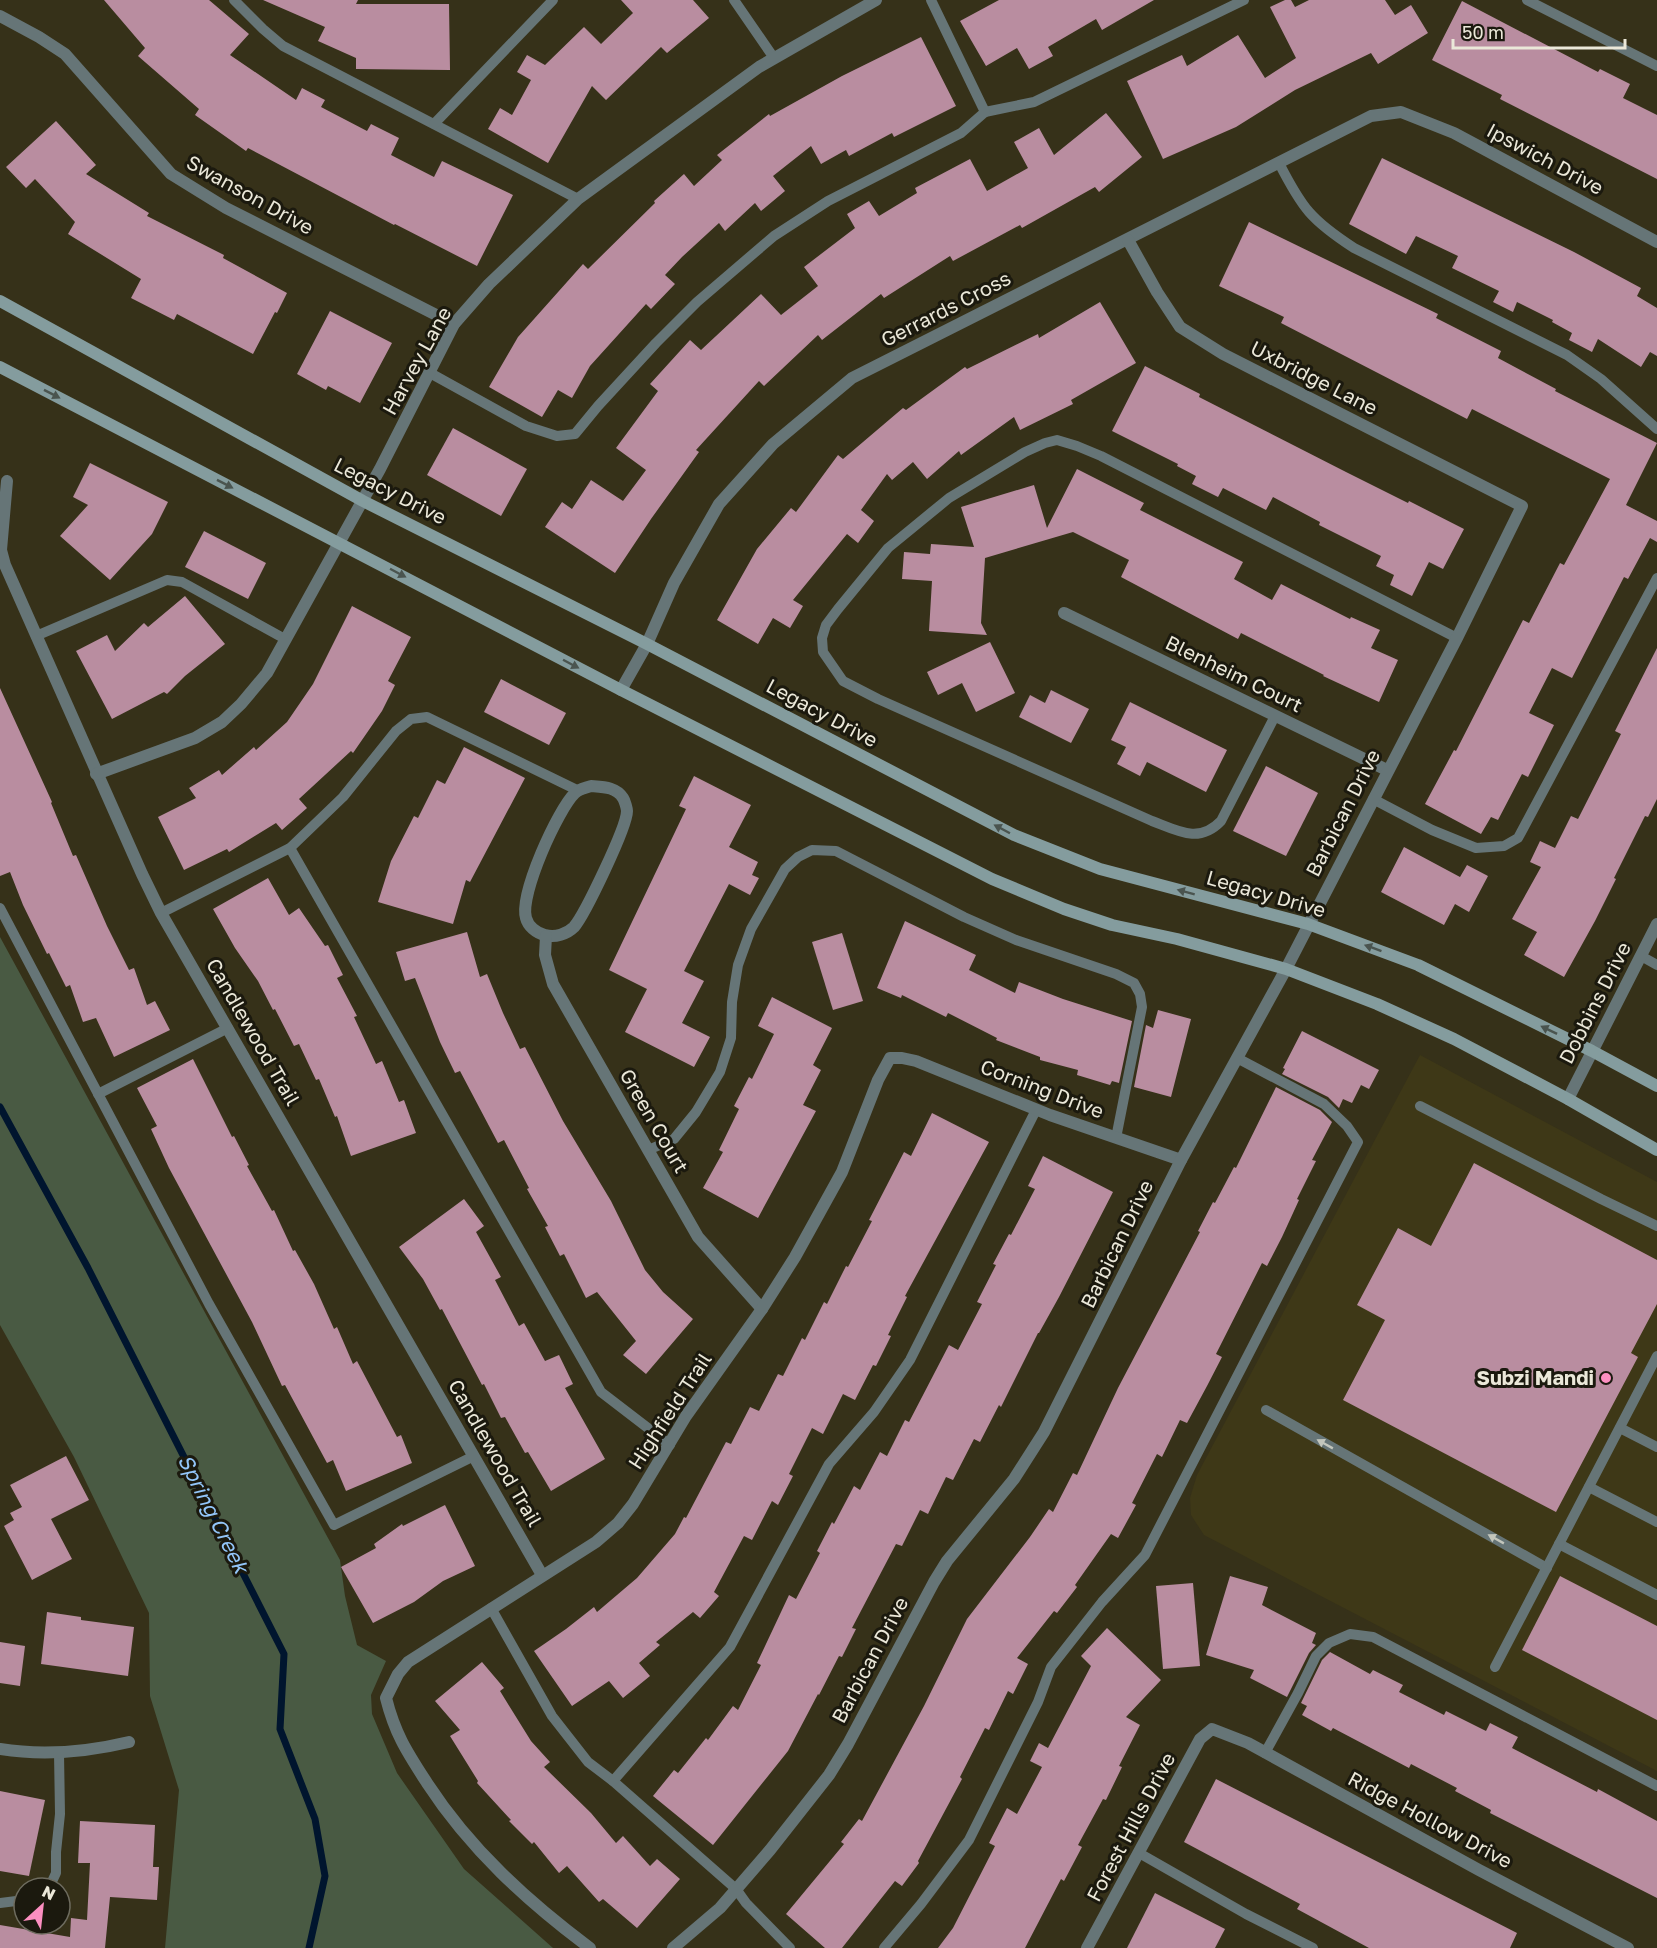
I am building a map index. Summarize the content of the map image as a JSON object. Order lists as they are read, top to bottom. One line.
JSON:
{"streets":{"main road":["Legacy Drive"],"street":["Ipswich Drive","Swanson Drive","Gerrards Cross","Harvey Lane","Uxbridge Lane","Blenheim Court","Barbican Drive","Dobbins Drive","Candlewood Trail","Corning Drive","Green Court","Highfield Trail","Ridge Hollow Drive","Forest Hills Drive"]},"crossings":[["Ipswich Drive","Gerrards Cross"],["Swanson Drive","Harvey Lane"],["Gerrards Cross","Uxbridge Lane"],["Gerrards Cross","Legacy Drive"],["Harvey Lane","Legacy Drive"],["Harvey Lane","Candlewood Trail"],["Uxbridge Lane","Barbican Drive"],["Legacy Drive","Barbican Drive"],["Legacy Drive","Dobbins Drive"],["Blenheim Court","Barbican Drive"],["Barbican Drive","Corning Drive"],["Candlewood Trail","Highfield Trail"],["Corning Drive","Highfield Trail"],["Green Court","Highfield Trail"],["Ridge Hollow Drive","Forest Hills Drive"]],"water":["Spring Creek"],"places":["Subzi Mandi"],"scale_bar":"50 m","north":"top right"}
